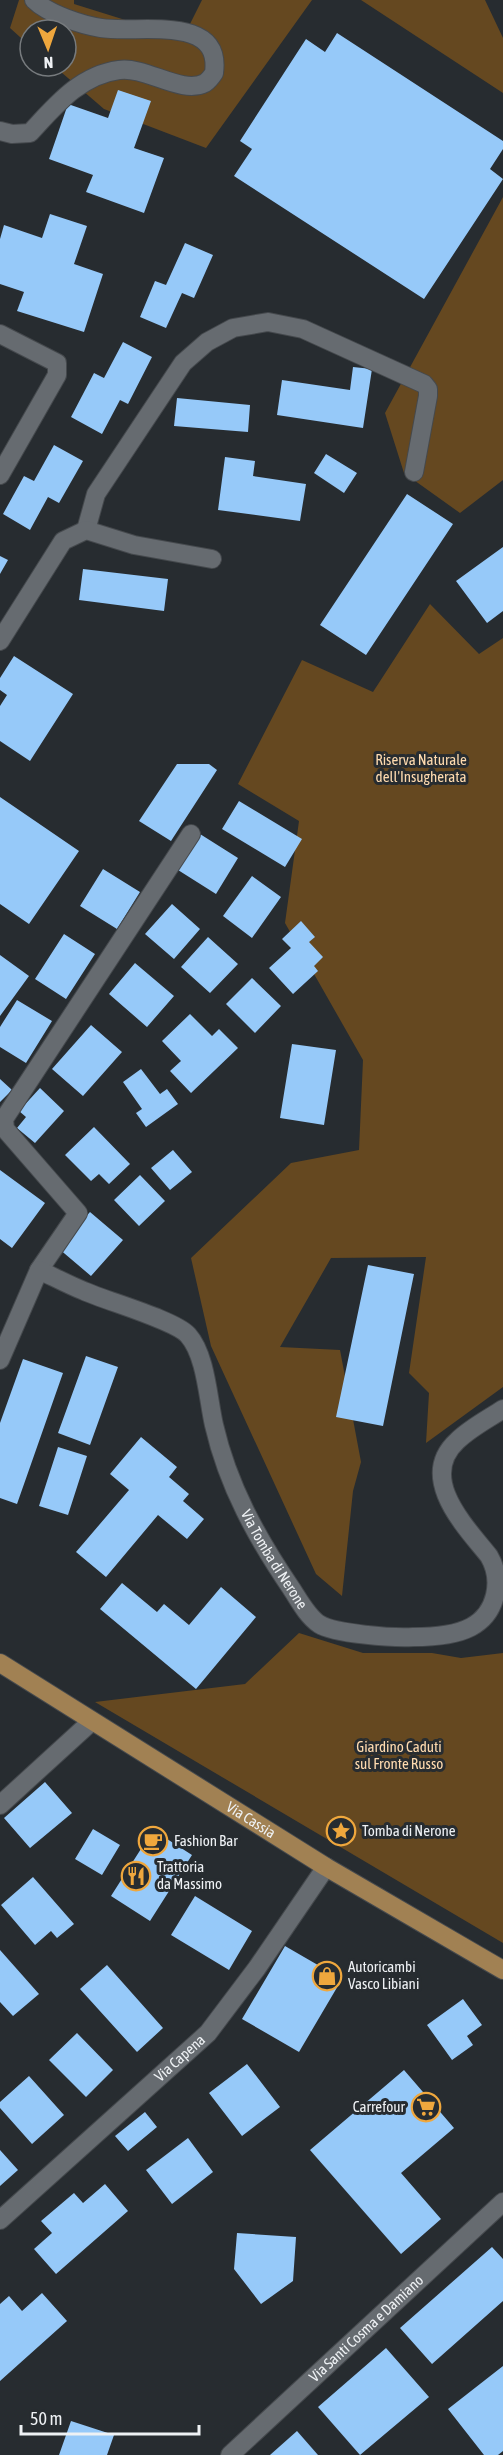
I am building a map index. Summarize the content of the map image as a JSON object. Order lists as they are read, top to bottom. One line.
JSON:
{"streets":{"main road":["Via Cassia"],"street":["Via Tomba di Nerone","Via Capena","Via Santi Cosma e Damiano"]},"crossings":[["Via Cassia","Via Capena"]],"parks":["Riserva Naturale dell'Insugherata","Giardino Caduti sul Fronte Russo"],"places":{"place":["Tomba di Nerone"],"cafe":["Fashion Bar"],"restaurant":["Trattoria da Massimo"],"shop":["Autoricambi Vasco Libiani"],"supermarket":["Carrefour"]},"scale_bar":"50 m","north":"bottom"}
